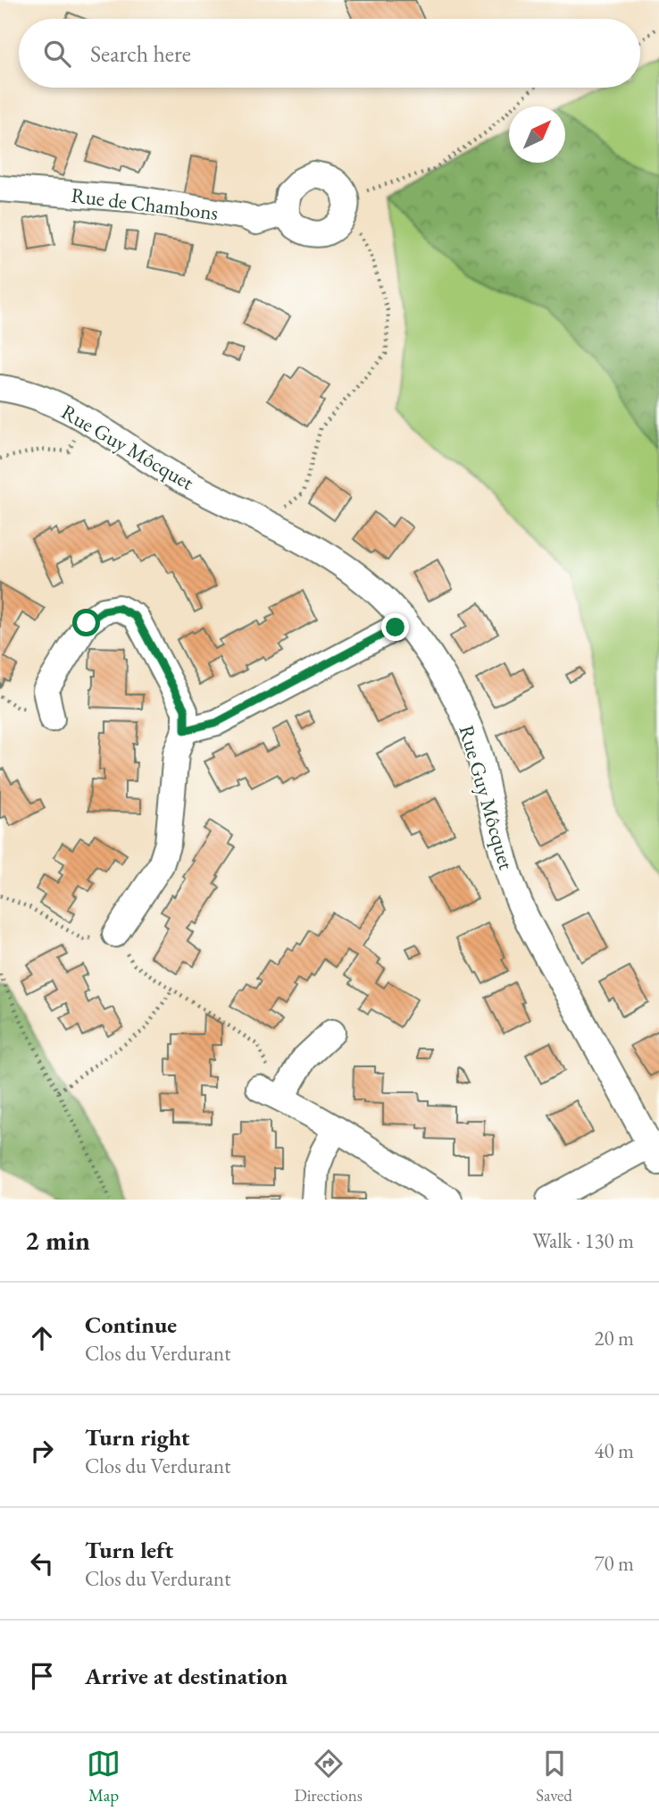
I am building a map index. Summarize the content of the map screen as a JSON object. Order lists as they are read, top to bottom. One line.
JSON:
{"streets":{"street":["Rue de Chambons","Rue Guy Môcquet"]},"north":"top right","page":{"search":"Search here","heading":["2 min","Walk · 130 m"],"list":[["Continue","Clos du Verdurant","20 m"],["Turn right","Clos du Verdurant","40 m"],["Turn left","Clos du Verdurant","70 m"],"Arrive at destination"],"nav":["Map","Directions","Saved"]}}
